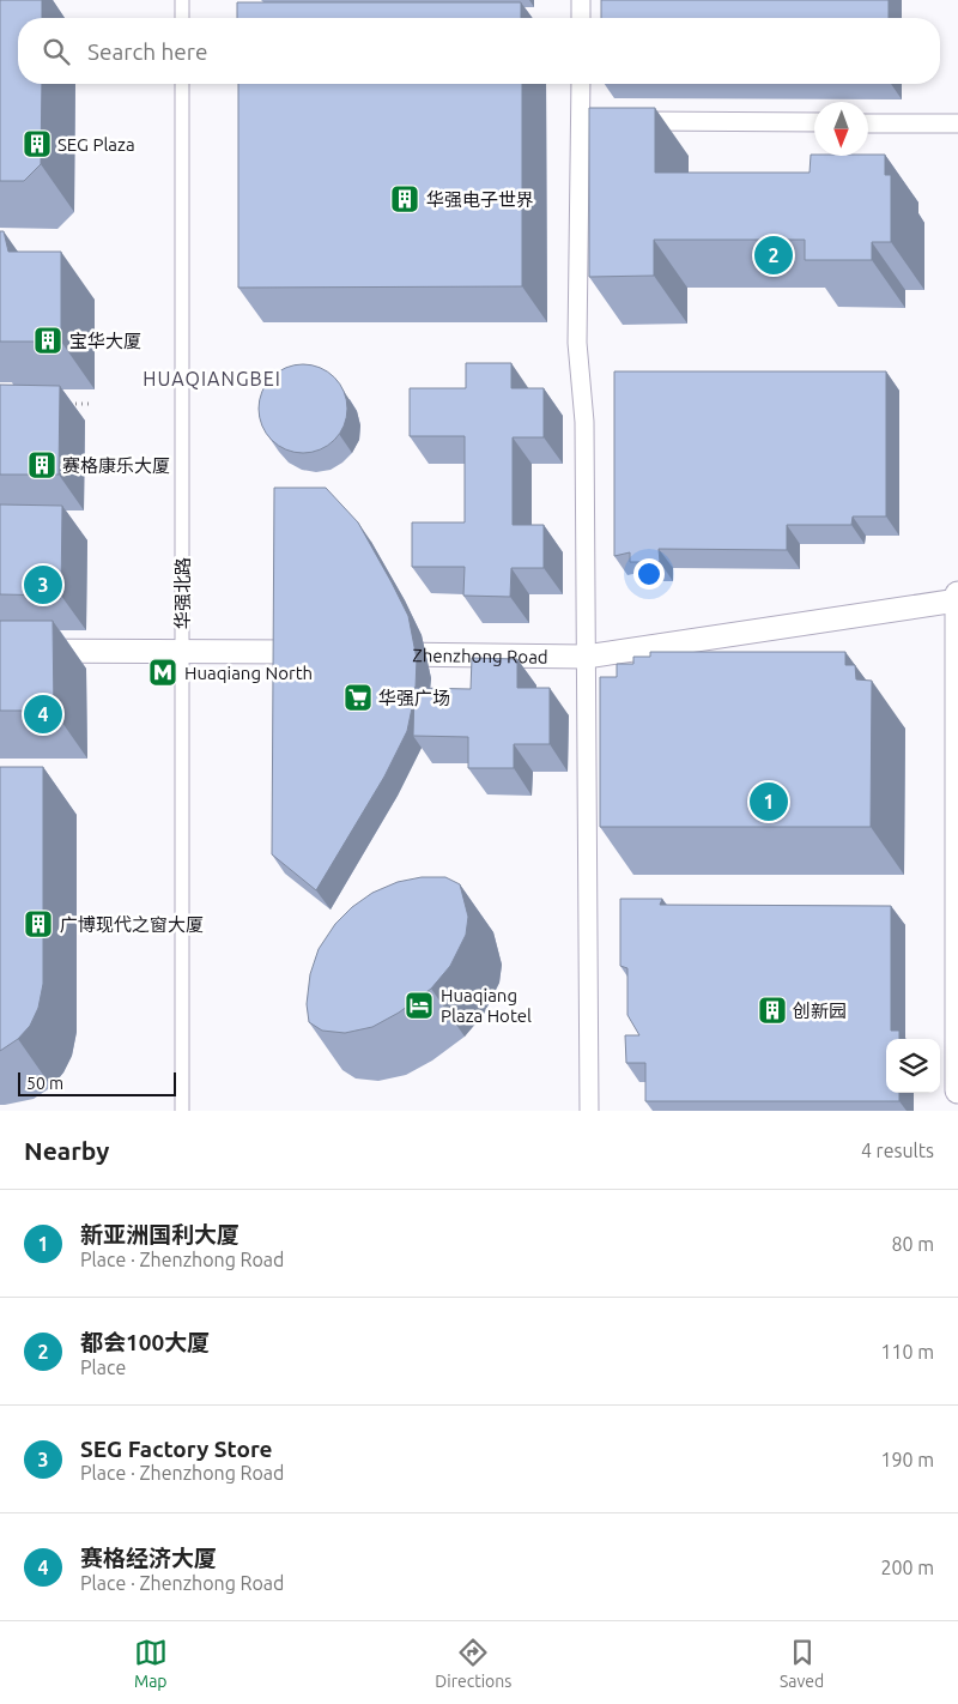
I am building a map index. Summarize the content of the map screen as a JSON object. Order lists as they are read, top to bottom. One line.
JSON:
{"streets":{"street":["华强北路","Zhenzhong Road"]},"districts":["HUAQIANGBEI"],"places":{"building":["SEG Plaza","华强电子世界","宝华大厦","赛格康乐大厦","广博现代之窗大厦","创新园"],"metro station":["Huaqiang North"],"supermarket":["华强广场"],"hotel":["Huaqiang Plaza Hotel"]},"scale_bar":"50 m","north":"bottom","page":{"search":"Search here","pins":["2","3","4","1"],"scale":"50 m","heading":["Nearby","4 results"],"list":[{"mark":"1","name":"新亚洲国利大厦","note":"Place · Zhenzhong Road","value":"80 m"},{"mark":"2","name":"都会100大厦","note":"Place","value":"110 m"},{"mark":"3","name":"SEG Factory Store","note":"Place · Zhenzhong Road","value":"190 m"},{"mark":"4","name":"赛格经济大厦","note":"Place · Zhenzhong Road","value":"200 m"}],"nav":["Map","Directions","Saved"]}}
